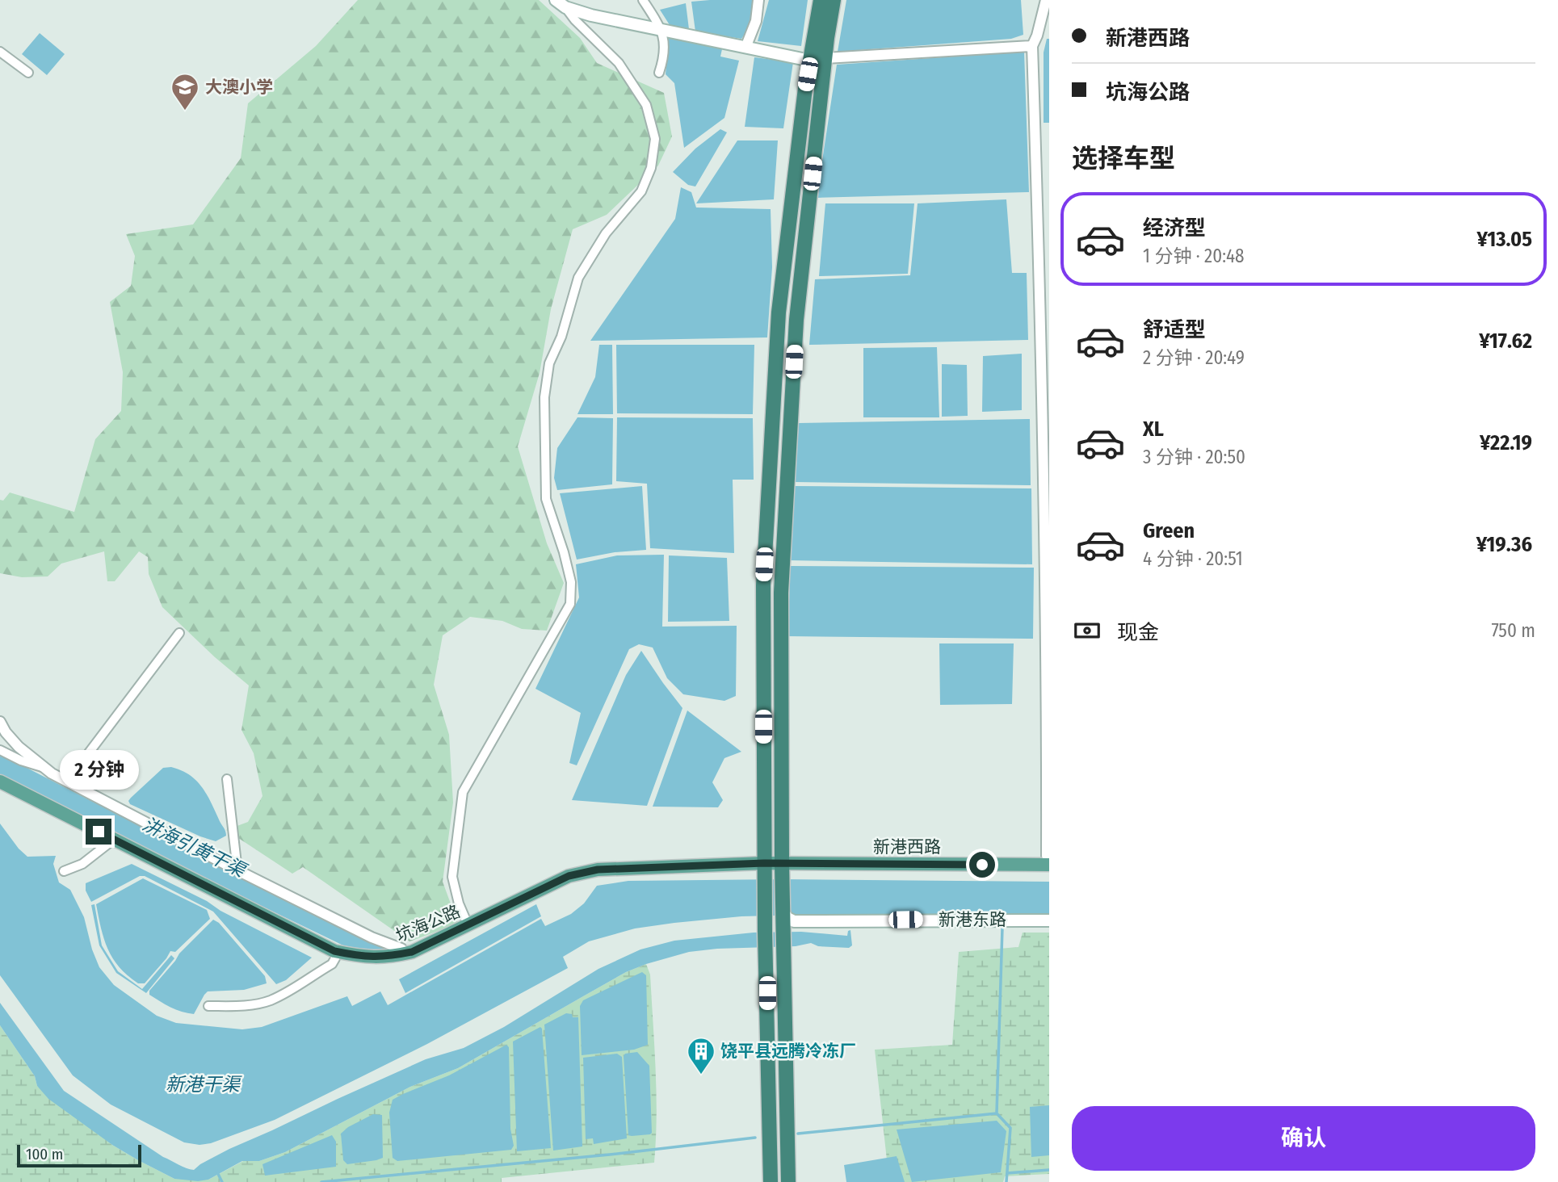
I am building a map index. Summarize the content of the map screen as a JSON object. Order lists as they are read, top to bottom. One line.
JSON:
{"streets":{"main road":["新港西路","新港东路","坑海公路"]},"crossings":[["新港西路","坑海公路"]],"water":["汫海引黄干渠","新港干渠"],"places":{"school or university":["大澳小学"],"building":["饶平县远腾冷冻厂"]},"scale_bar":"100 m","page":{"banner":["新港西路","坑海公路"],"heading":"选择车型","list":[{"name":"经济型","note":"1 分钟 · 20:48","value":"¥13.05"},{"name":"舒适型","note":"2 分钟 · 20:49","value":"¥17.62"},{"name":"XL","note":"3 分钟 · 20:50","value":"¥22.19"},{"name":"Green","note":"4 分钟 · 20:51","value":"¥19.36"}],"pay":["现金","750 m"],"bubble":"2 分钟","buttons":"确认","scale":"100 m"}}
